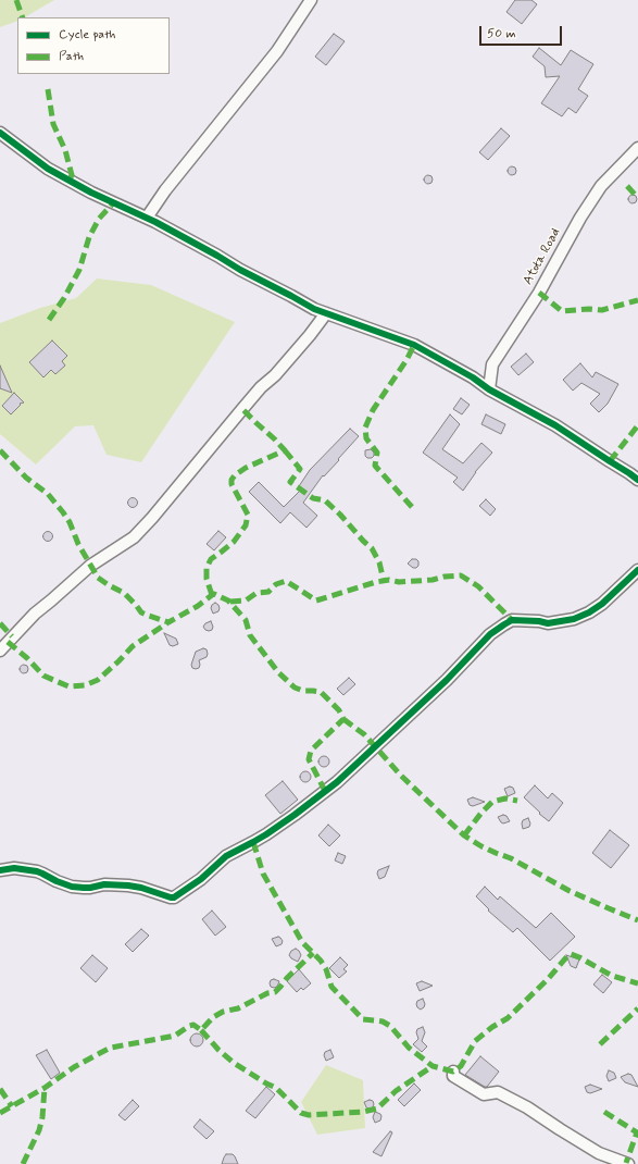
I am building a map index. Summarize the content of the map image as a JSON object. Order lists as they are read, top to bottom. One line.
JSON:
{"streets":{"street":["Atota Road"]},"legend":["Cycle path","Path"],"scale_bar":"50 m"}
